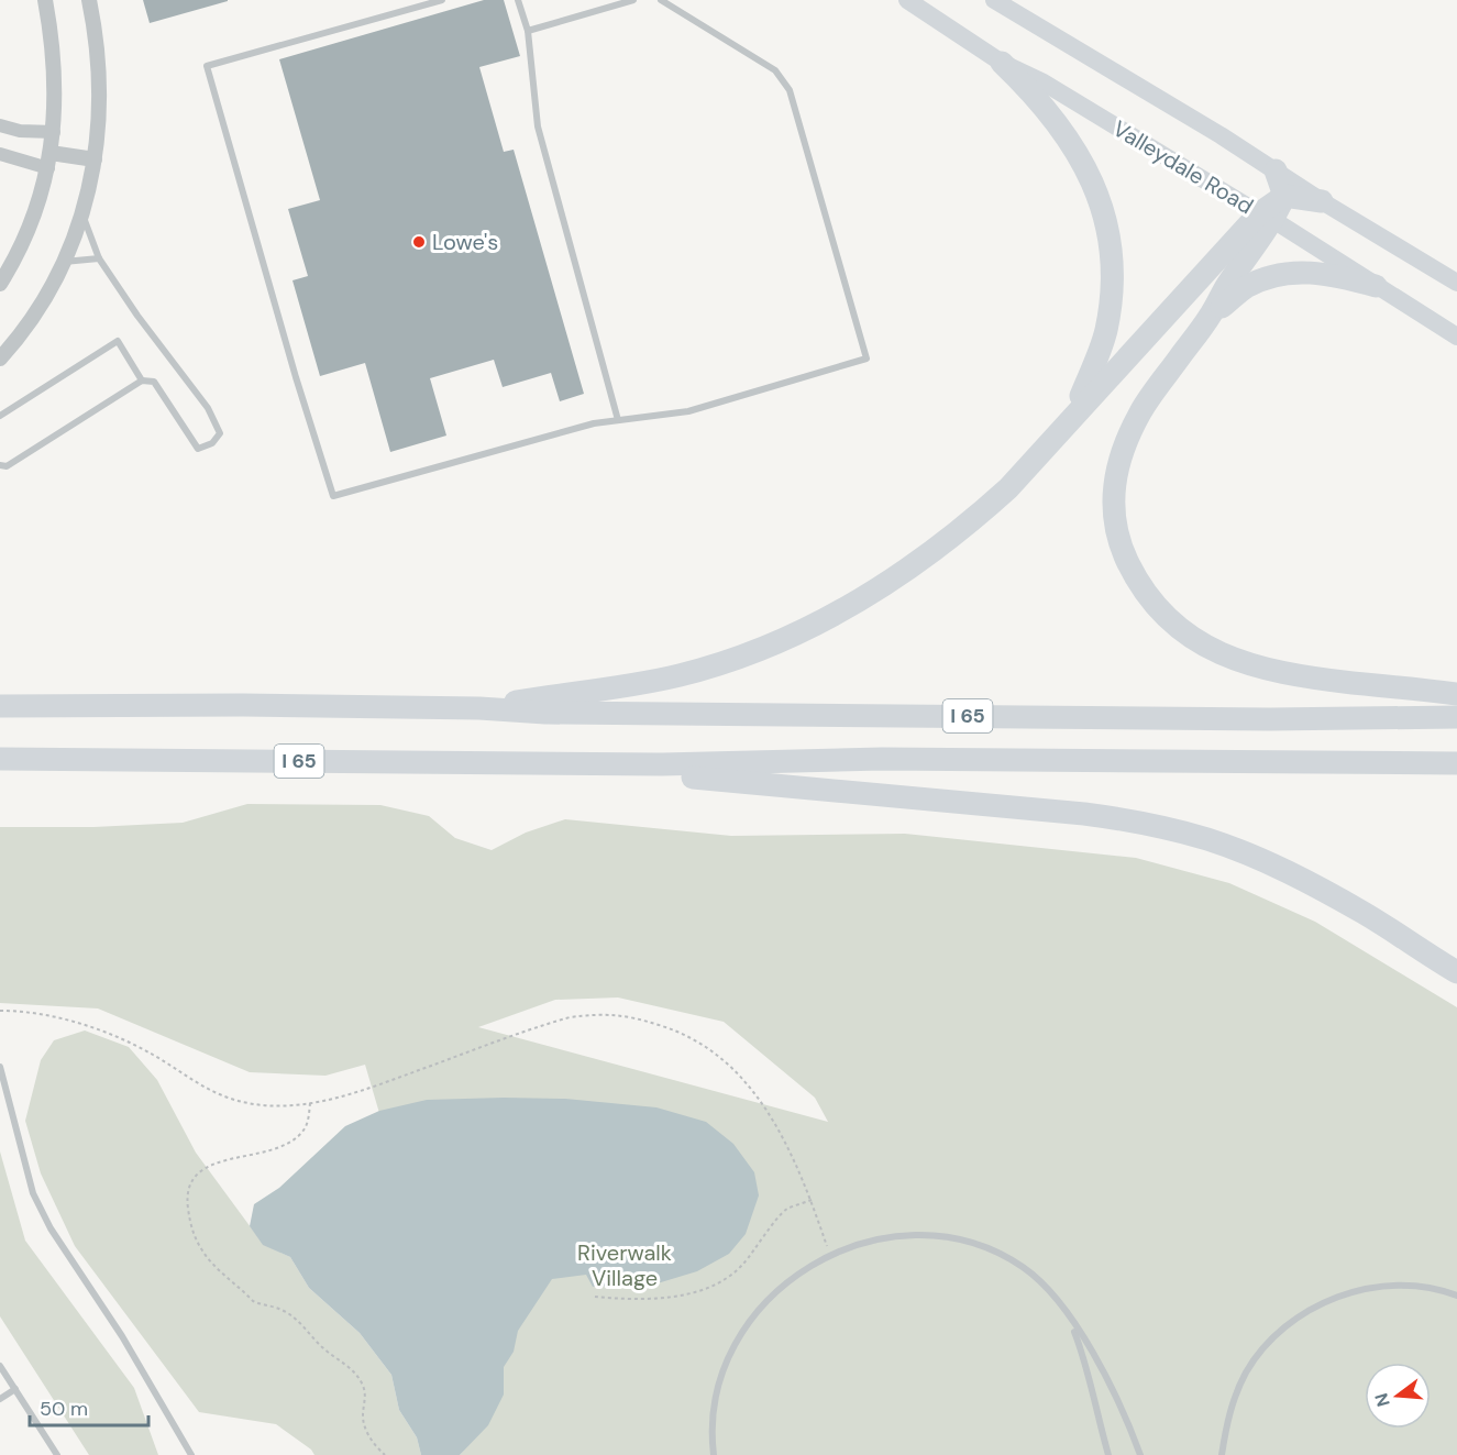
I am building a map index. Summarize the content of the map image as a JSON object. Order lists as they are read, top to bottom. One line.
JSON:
{"streets":{"highway":["I 65"],"main road":["Valleydale Road"]},"parks":["Riverwalk Village"],"places":["Lowe's"],"scale_bar":"50 m","north":"left"}
